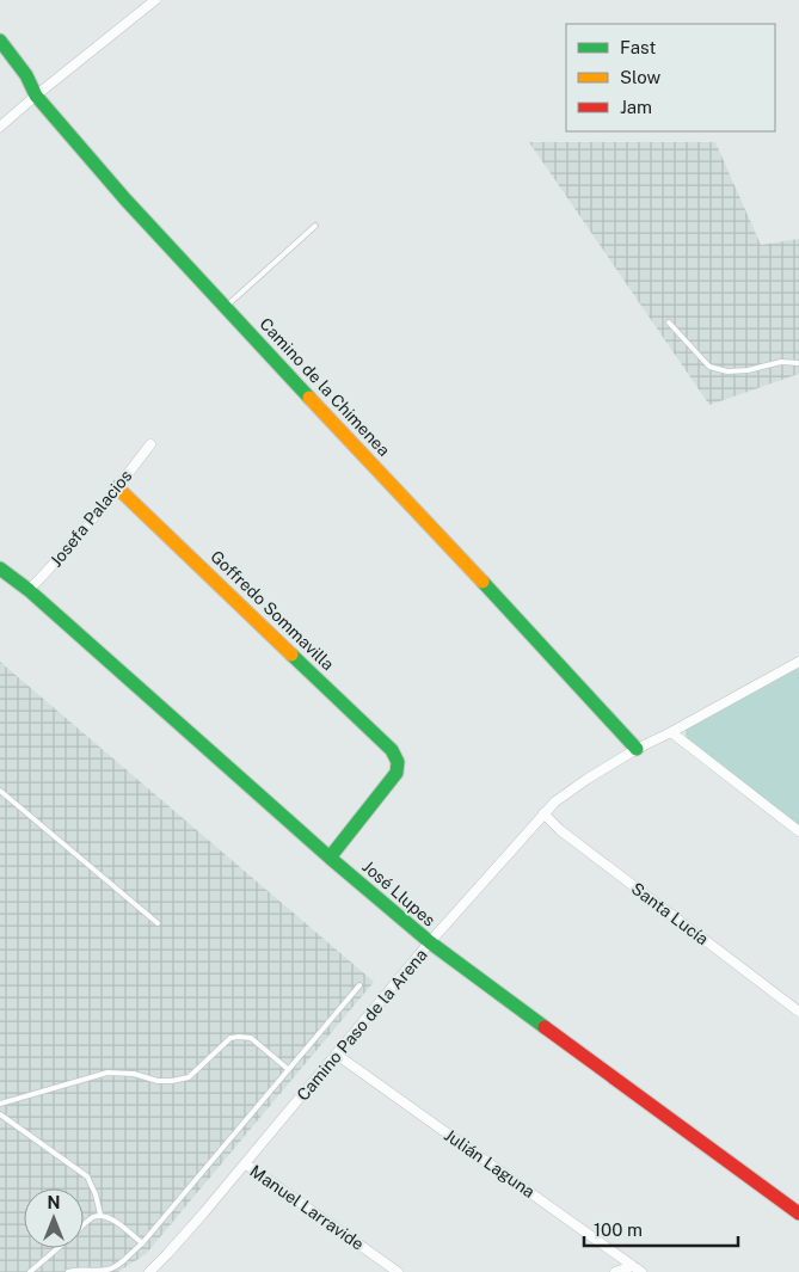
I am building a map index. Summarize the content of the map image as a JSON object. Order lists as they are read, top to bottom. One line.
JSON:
{"streets":{"street":["Camino de la Chimenea","Josefa Palacios","Goffredo Sommavilla","José Llupes","Santa Lucía","Camino Paso de la Arena","Julián Laguna","Manuel Larravide"]},"crossings":[["Camino de la Chimenea","Camino Paso de la Arena"],["Josefa Palacios","Goffredo Sommavilla"],["Josefa Palacios","José Llupes"],["Goffredo Sommavilla","José Llupes"],["José Llupes","Camino Paso de la Arena"],["Santa Lucía","Camino Paso de la Arena"],["Camino Paso de la Arena","Julián Laguna"],["Camino Paso de la Arena","Manuel Larravide"]],"legend":["Fast","Slow","Jam"],"scale_bar":"100 m","north":"top"}
